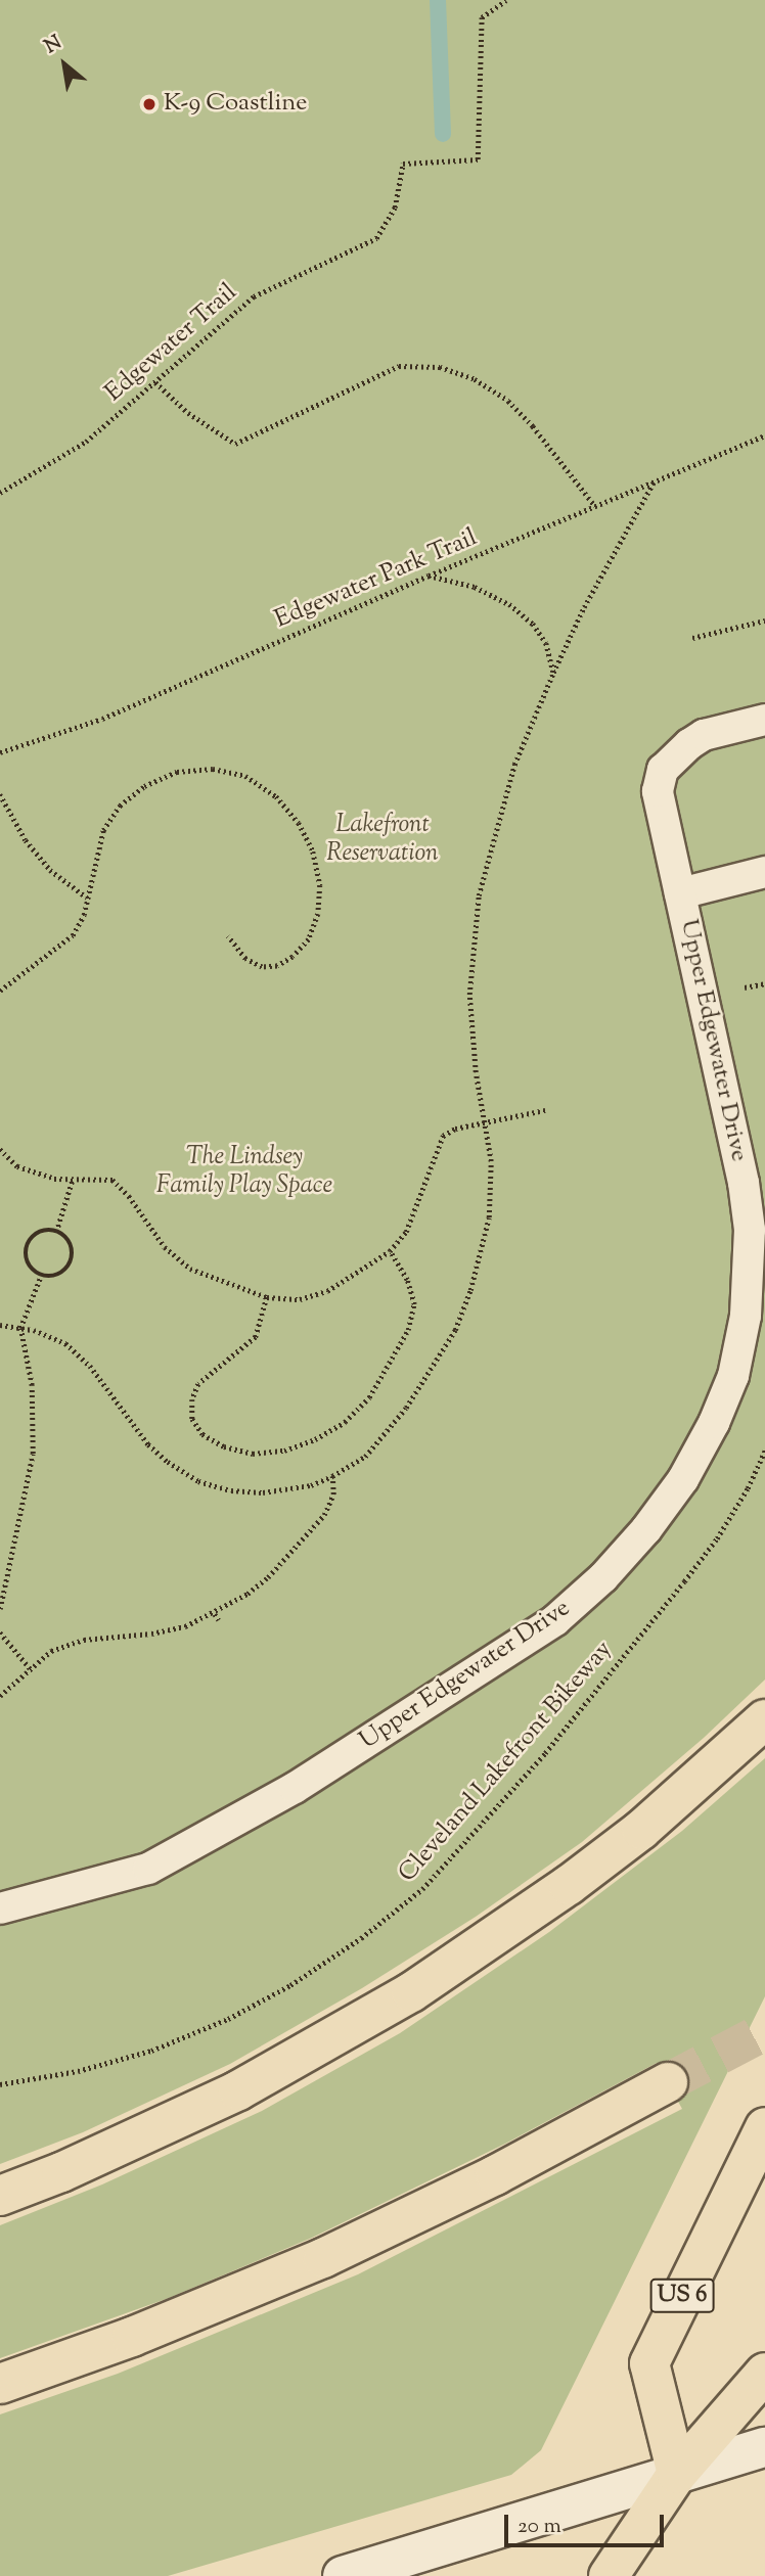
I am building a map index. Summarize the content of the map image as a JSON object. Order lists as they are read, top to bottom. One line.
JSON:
{"streets":{"main road":["US 6"],"lane":["Upper Edgewater Drive"],"path":["Edgewater Trail","Edgewater Park Trail","Cleveland Lakefront Bikeway"]},"parks":["Lakefront Reservation","The Lindsey Family Play Space"],"places":["K-9 Coastline"],"scale_bar":"20 m","north":"top left"}
